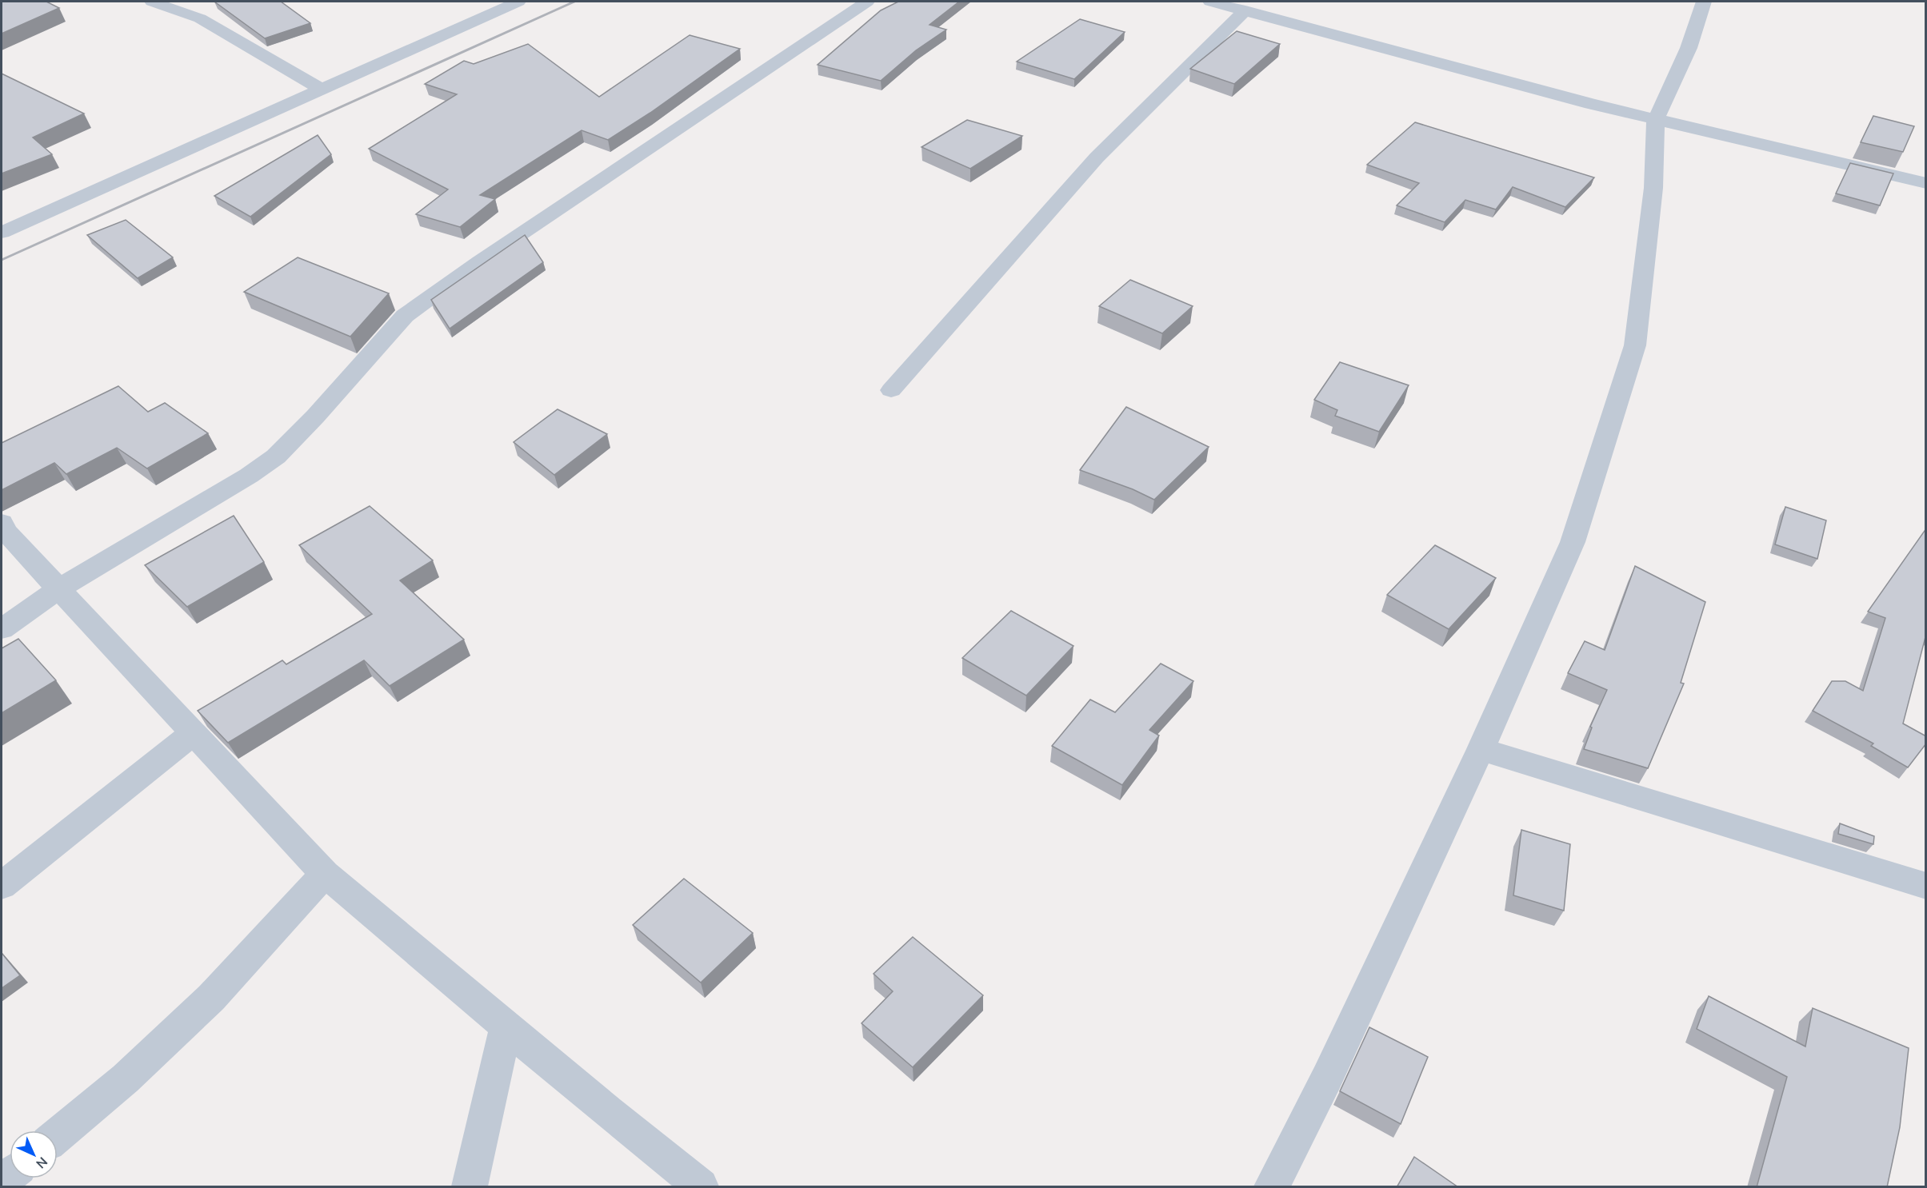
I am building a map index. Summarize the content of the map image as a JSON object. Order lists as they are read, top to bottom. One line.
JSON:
{"north":"bottom right"}
